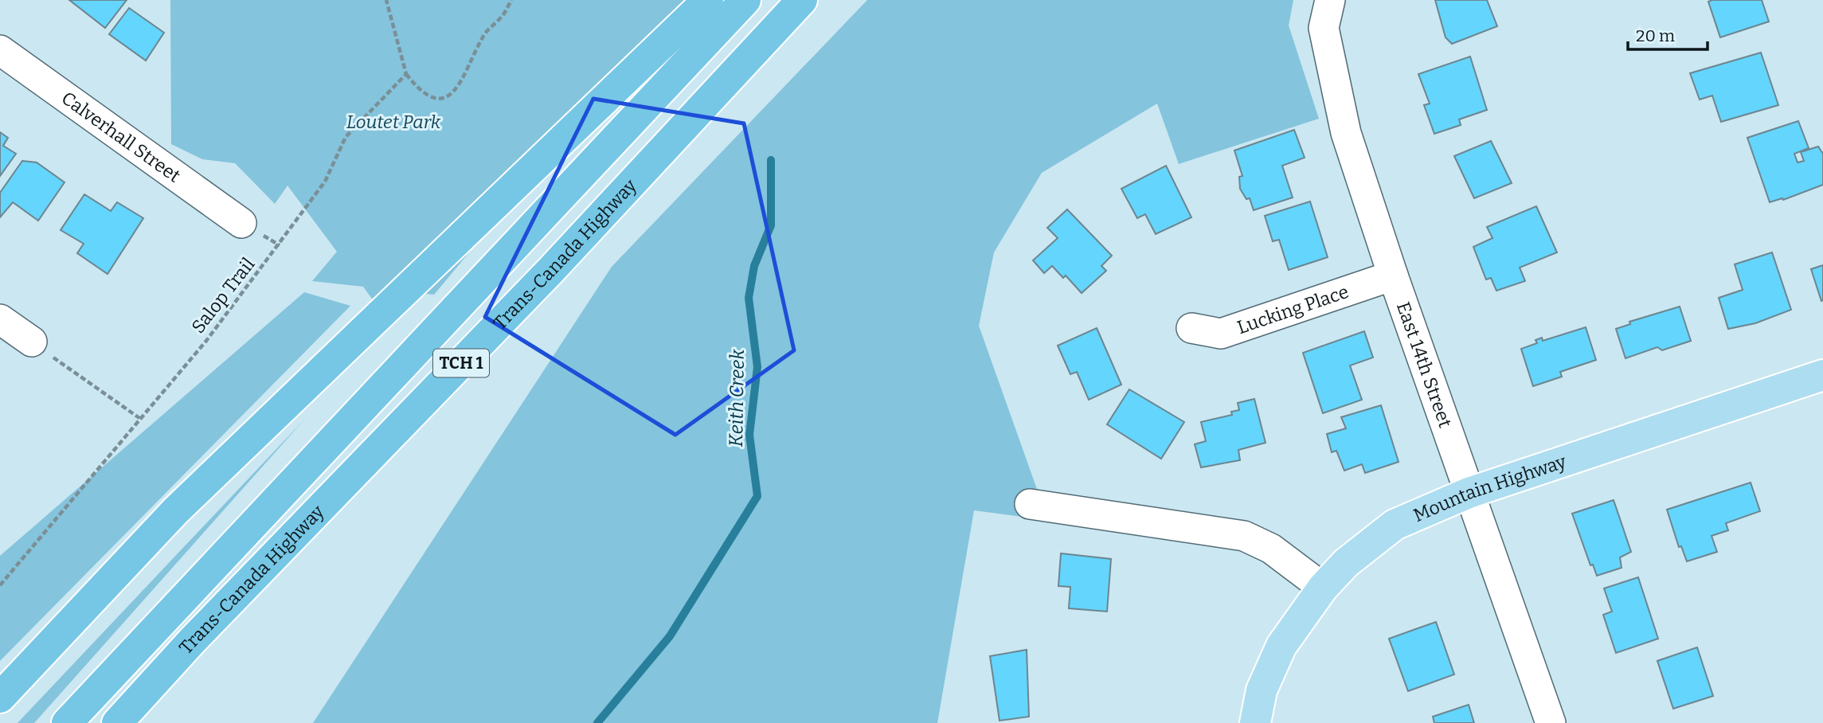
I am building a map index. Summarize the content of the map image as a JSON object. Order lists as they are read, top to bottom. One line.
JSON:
{"streets":{"highway":["Trans-Canada Highway","TCH 1"],"main road":["Mountain Highway"],"street":["Calverhall Street","Lucking Place","East 14th Street"],"path":["Salop Trail"]},"crossings":[["Lucking Place","East 14th Street"],["East 14th Street","Mountain Highway"]],"water":["Keith Creek"],"parks":["Loutet Park"],"scale_bar":"20 m"}
